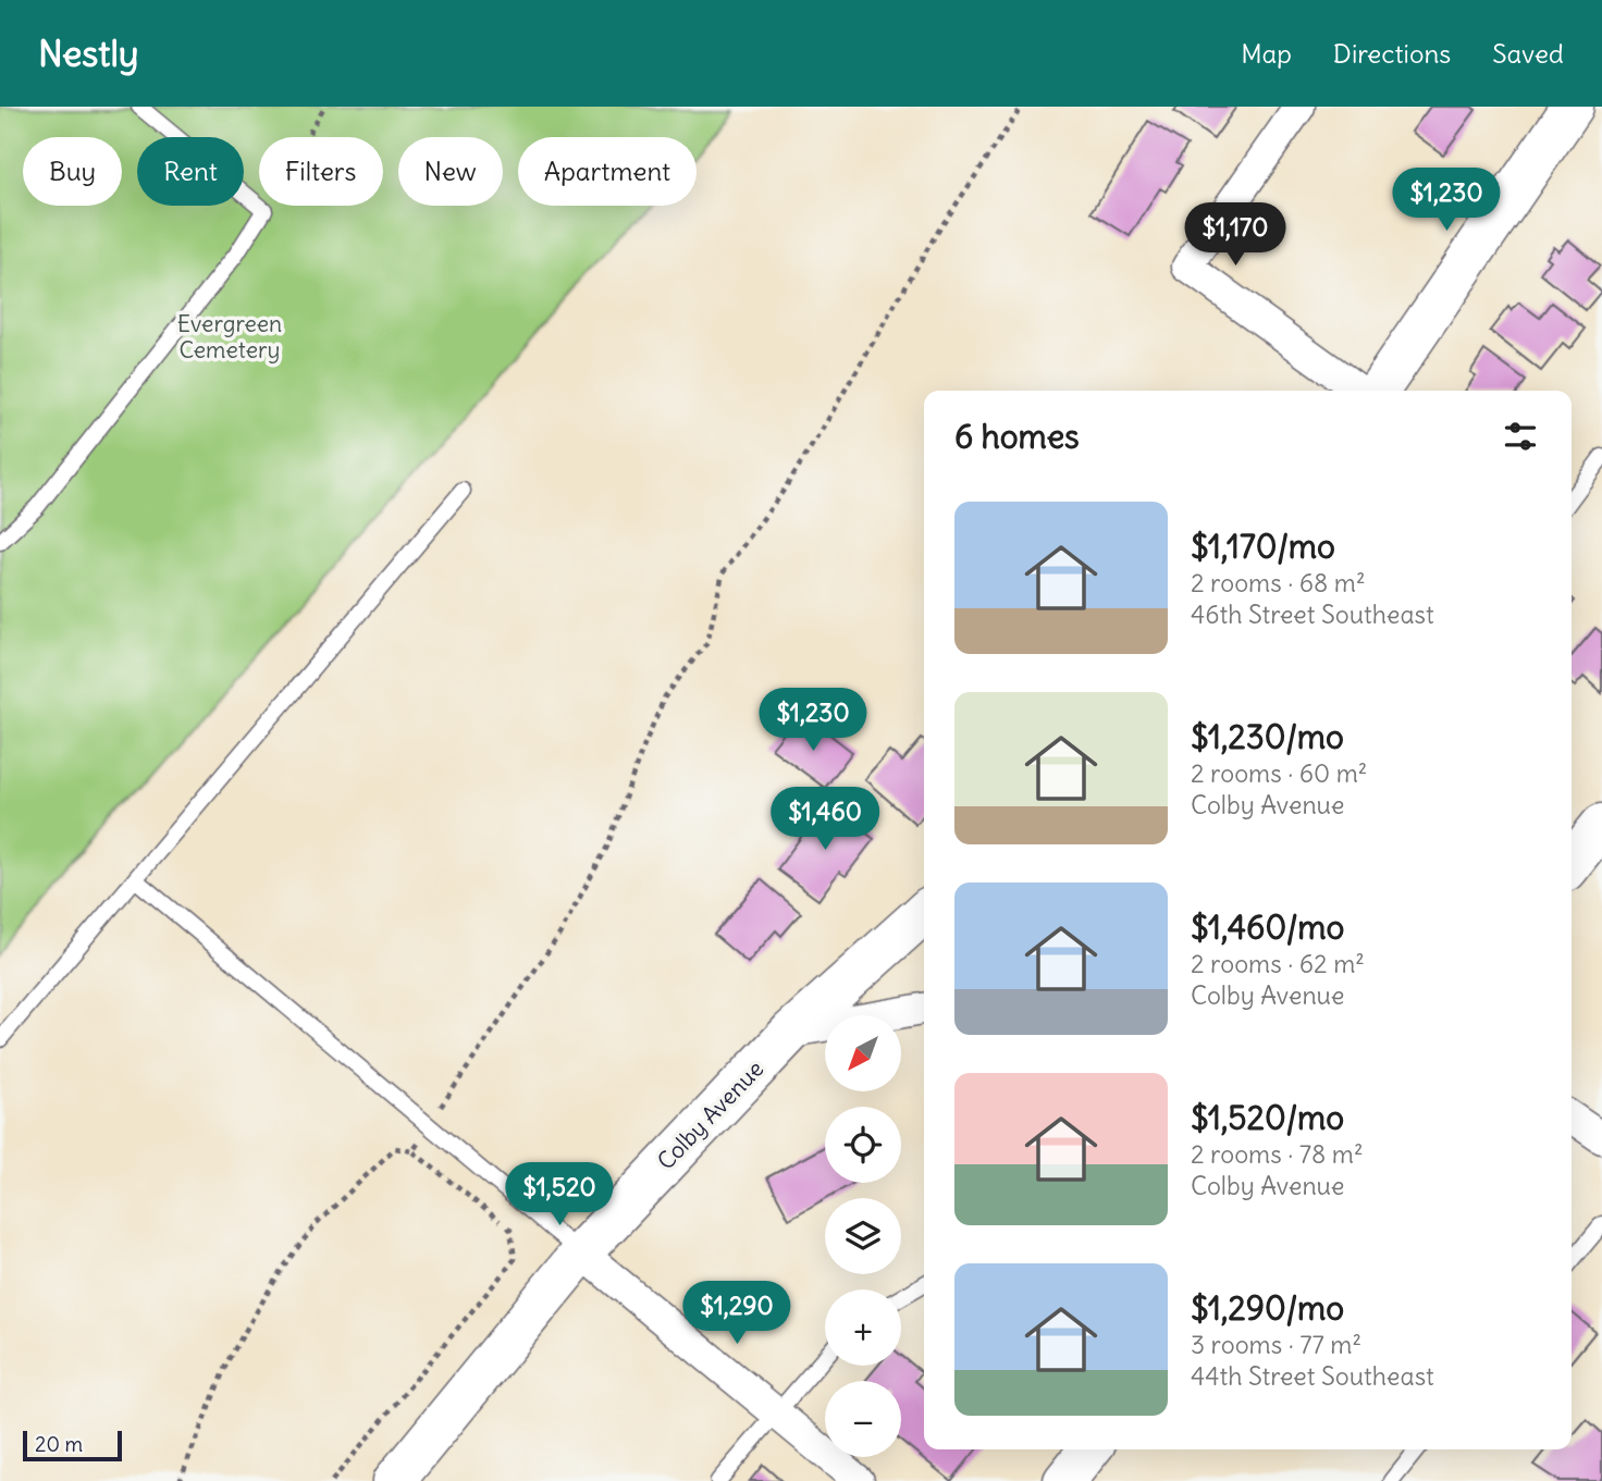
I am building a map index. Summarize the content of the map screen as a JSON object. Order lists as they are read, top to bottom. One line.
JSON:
{"streets":{"main road":["Colby Avenue"]},"parks":["Evergreen Cemetery"],"scale_bar":"20 m","north":"bottom left","page":{"header":"Nestly","nav":["Map","Directions","Saved"],"chip":["Buy","Rent","Filters","New","Apartment"],"price":["$1,230","$1,170","$1,230","$1,460","$1,520","$1,290"],"heading":"6 homes","list":[{"name":"$1,170/mo","note":"2 rooms · 68 m² · 46th Street Southeast"},{"name":"$1,230/mo","note":"2 rooms · 60 m² · Colby Avenue"},{"name":"$1,460/mo","note":"2 rooms · 62 m² · Colby Avenue"},{"name":"$1,520/mo","note":"2 rooms · 78 m² · Colby Avenue"},{"name":"$1,290/mo","note":"3 rooms · 77 m² · 44th Street Southeast"}],"map_buttons":["+","−"],"scale":"20 m"}}
